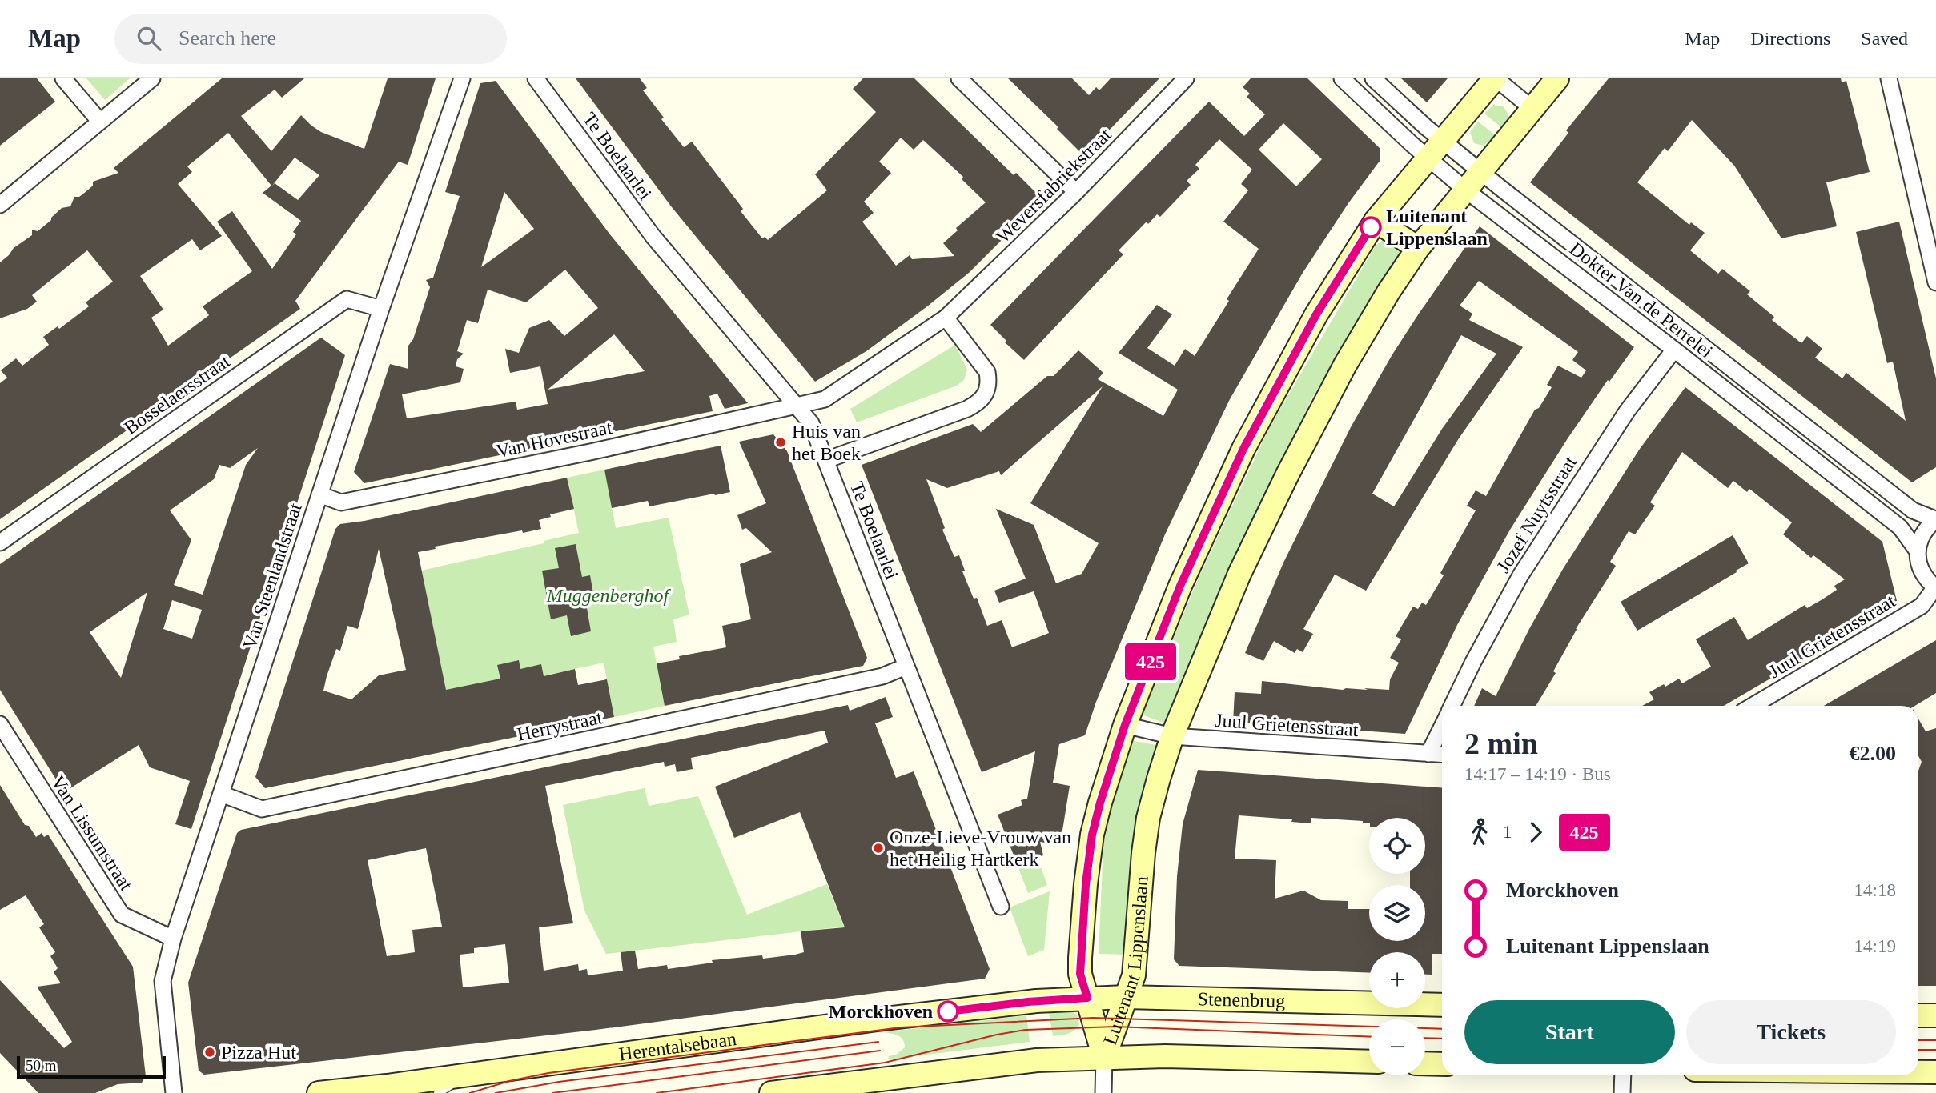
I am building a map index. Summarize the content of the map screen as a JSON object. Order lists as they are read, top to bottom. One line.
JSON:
{"streets":{"main road":["Luitenant Lippenslaan","Stenenbrug","Herentalsebaan"],"street":["Te Boelaarlei","Weversfabriekstraat","Dokter Van de Perrelei","Bosselaersstraat","Van Hovestraat","Jozef Nuytsstraat","Van Steenlandstraat","Juul Grietensstraat","Herrystraat","Van Lissumstraat"]},"crossings":[["Te Boelaarlei","Weversfabriekstraat"],["Te Boelaarlei","Van Hovestraat"],["Te Boelaarlei","Herrystraat"],["Weversfabriekstraat","Van Hovestraat"],["Dokter Van de Perrelei","Jozef Nuytsstraat"],["Dokter Van de Perrelei","Juul Grietensstraat"],["Dokter Van de Perrelei","Luitenant Lippenslaan"],["Bosselaersstraat","Van Steenlandstraat"],["Van Hovestraat","Van Steenlandstraat"],["Van Steenlandstraat","Herrystraat"],["Van Steenlandstraat","Van Lissumstraat"],["Juul Grietensstraat","Luitenant Lippenslaan"],["Luitenant Lippenslaan","Stenenbrug"],["Stenenbrug","Herentalsebaan"]],"parks":["Muggenberghof"],"places":["Luitenant Lippenslaan","Huis van het Boek","Onze-Lieve-Vrouw van het Heilig Hartkerk","Morckhoven","Pizza Hut"],"lines":["bus line 425"],"scale_bar":"50 m","page":{"header":"Map","search":"Search here","nav":["Map","Directions","Saved"],"on_map":"425","heading":["2 min","14:17 – 14:19 · Bus","€2.00"],"legs":["1","425"],"map_buttons":["+","−"],"list":[{"name":"Morckhoven","value":"14:18"},{"name":"Luitenant Lippenslaan","value":"14:19"}],"buttons":["Start","Tickets"],"scale":"50 m"}}
